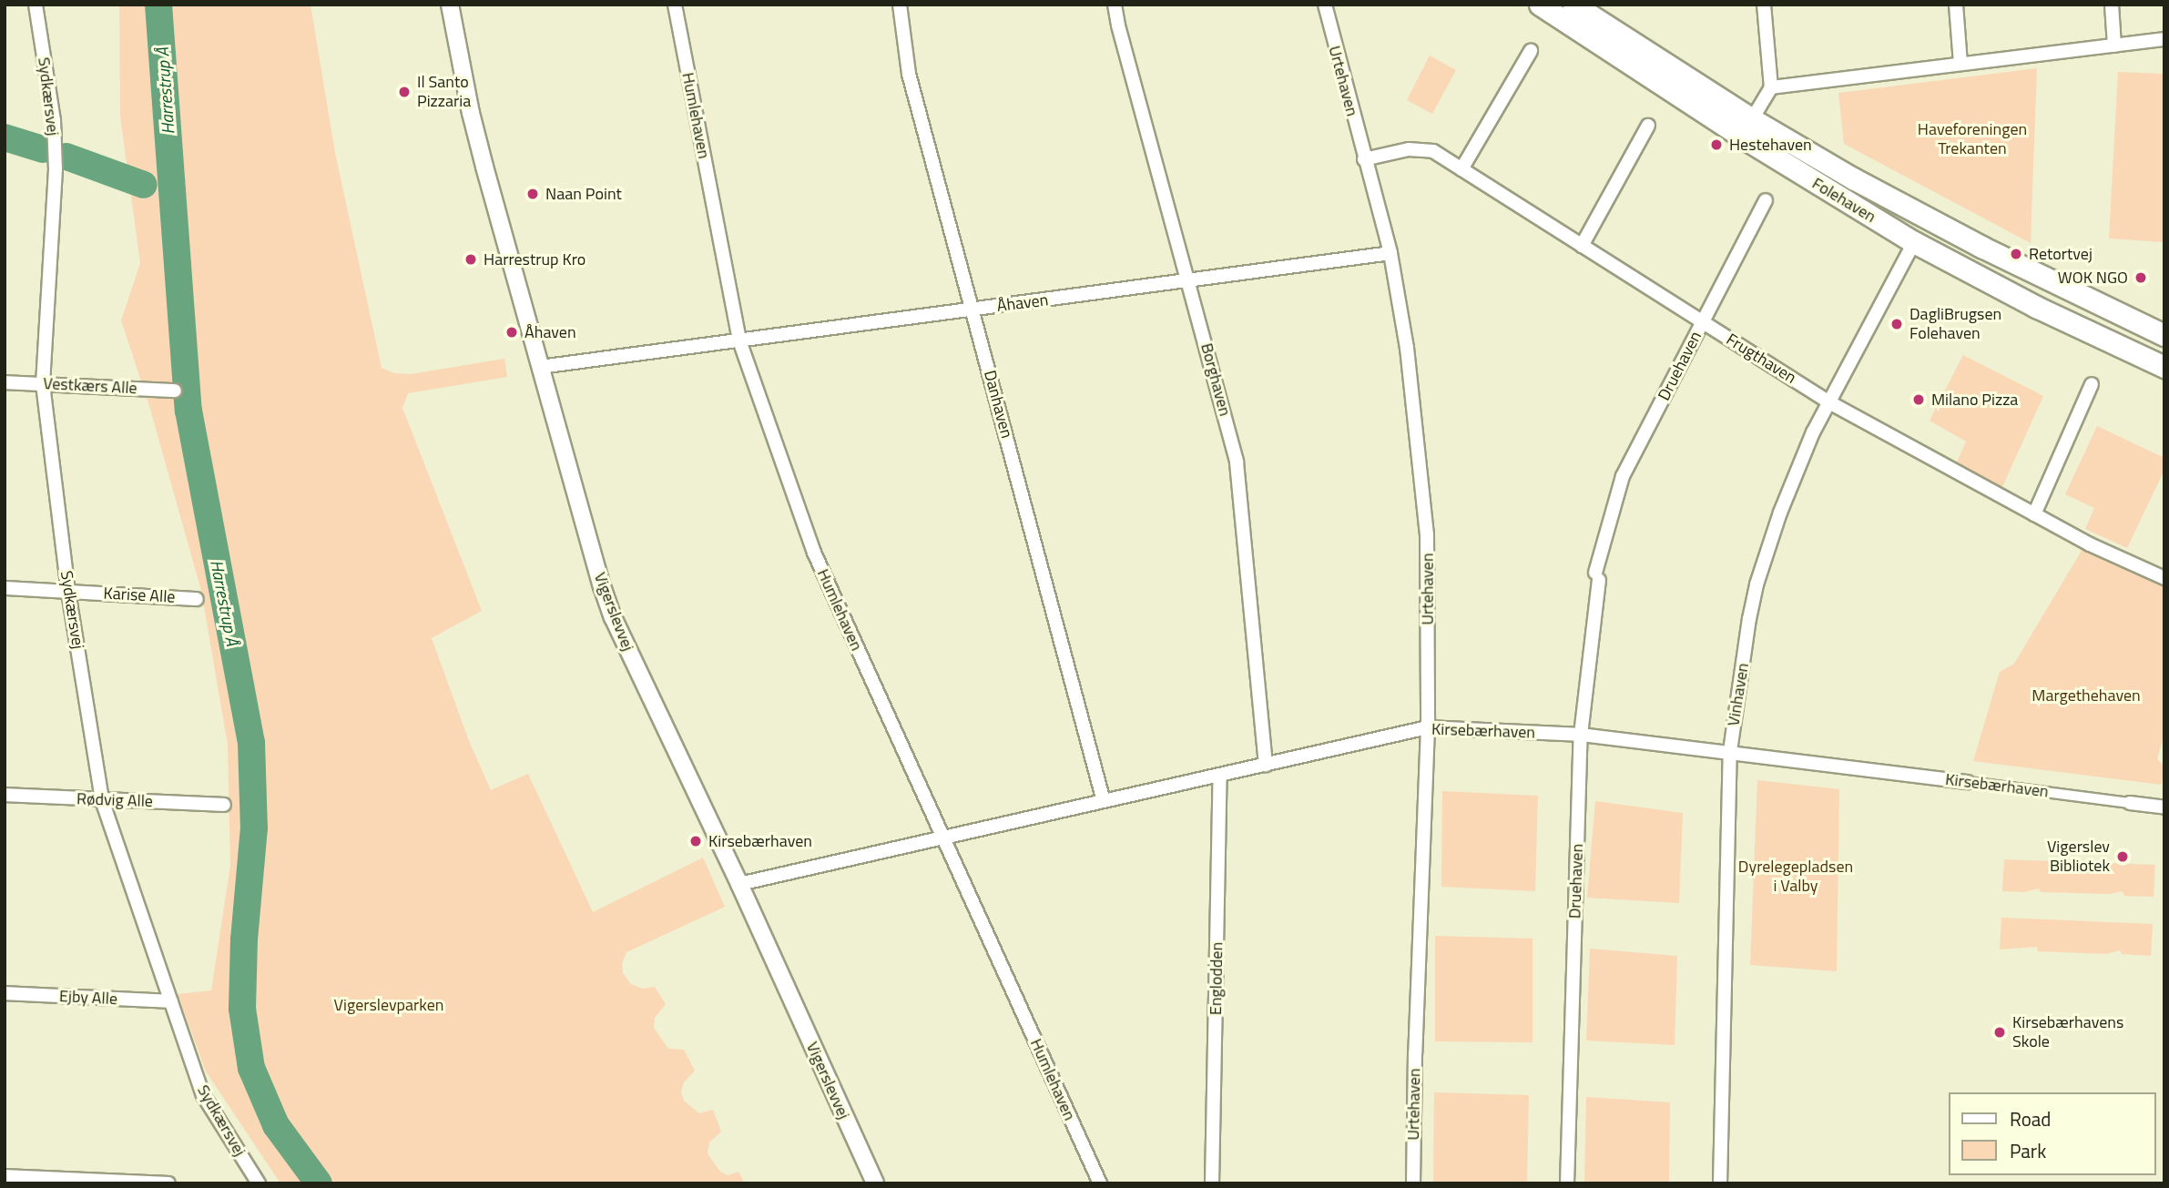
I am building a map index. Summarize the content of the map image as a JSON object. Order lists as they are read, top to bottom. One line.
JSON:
{"streets":{"main road":["Folehaven"],"street":["Urtehaven","Sydkærsvej","Humlehaven","Åhaven","Frugthaven","Druehaven","Borghaven","Vestkærs Alle","Danhaven","Karise Alle","Vigerslevvej","Vinhaven","Kirsebærhaven","Rødvig Alle","Englodden","Ejby Alle"]},"crossings":[["Urtehaven","Åhaven"],["Urtehaven","Frugthaven"],["Urtehaven","Kirsebærhaven"],["Sydkærsvej","Vestkærs Alle"],["Sydkærsvej","Karise Alle"],["Sydkærsvej","Rødvig Alle"],["Sydkærsvej","Ejby Alle"],["Humlehaven","Åhaven"],["Humlehaven","Kirsebærhaven"],["Folehaven","Vinhaven"],["Åhaven","Borghaven"],["Åhaven","Danhaven"],["Åhaven","Vigerslevvej"],["Frugthaven","Druehaven"],["Frugthaven","Vinhaven"],["Druehaven","Kirsebærhaven"],["Borghaven","Kirsebærhaven"],["Danhaven","Kirsebærhaven"],["Vigerslevvej","Kirsebærhaven"],["Vinhaven","Kirsebærhaven"],["Kirsebærhaven","Englodden"]],"water":["Harrestrup Å"],"parks":["Haveforeningen Trekanten","Margethehaven","Dyrelegepladsen i Valby","Vigerslevparken"],"places":["Il Santo Pizzaria","Hestehaven","Naan Point","Retortvej","Harrestrup Kro","WOK NGO","DagliBrugsen Folehaven","Åhaven","Milano Pizza","Kirsebærhaven","Vigerslev Bibliotek","Kirsebærhavens Skole"],"legend":["Road","Park"]}
